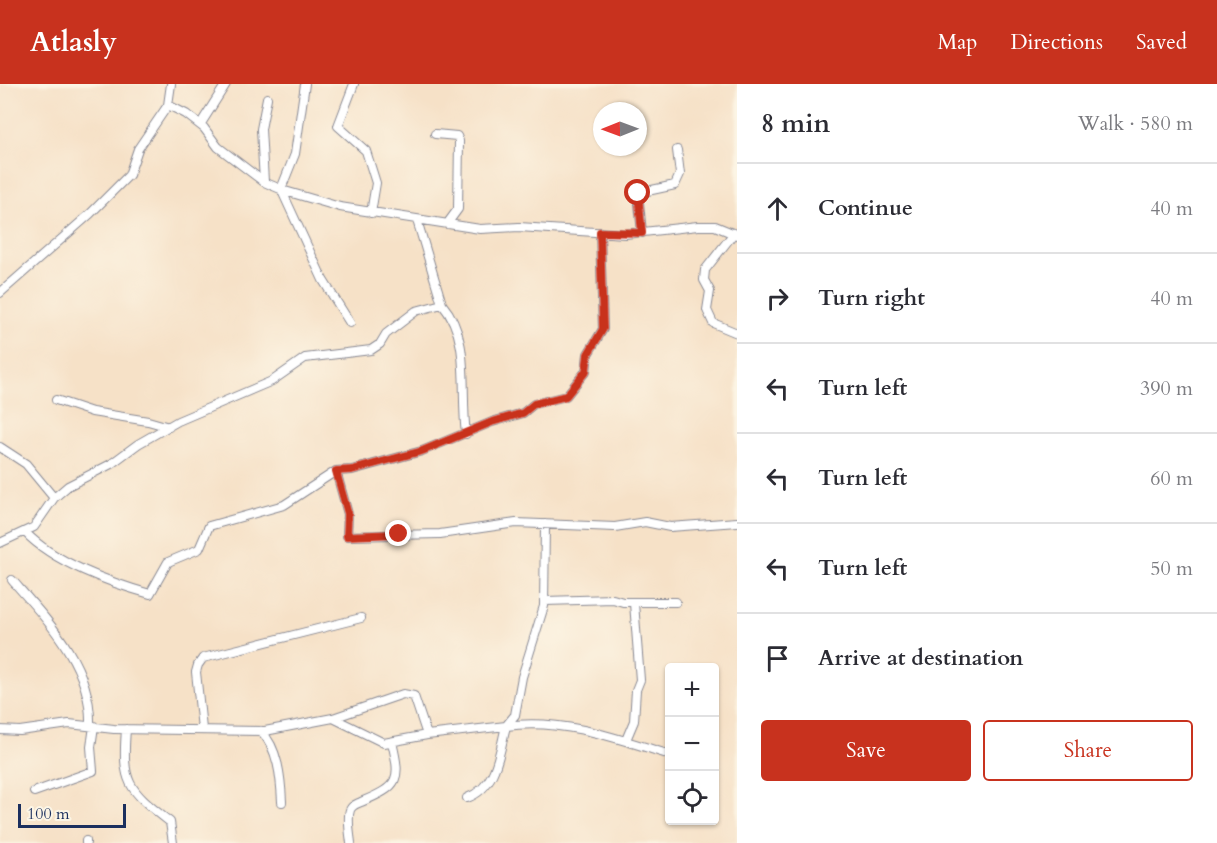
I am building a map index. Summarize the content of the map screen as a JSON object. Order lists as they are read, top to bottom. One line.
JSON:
{"scale_bar":"100 m","north":"left","page":{"header":"Atlasly","nav":["Map","Directions","Saved"],"heading":["8 min","Walk · 580 m"],"list":[["Continue","40 m"],["Turn right","40 m"],["Turn left","390 m"],["Turn left","60 m"],["Turn left","50 m"],"Arrive at destination"],"map_buttons":["+","−"],"buttons":["Save","Share"],"scale":"100 m"}}
